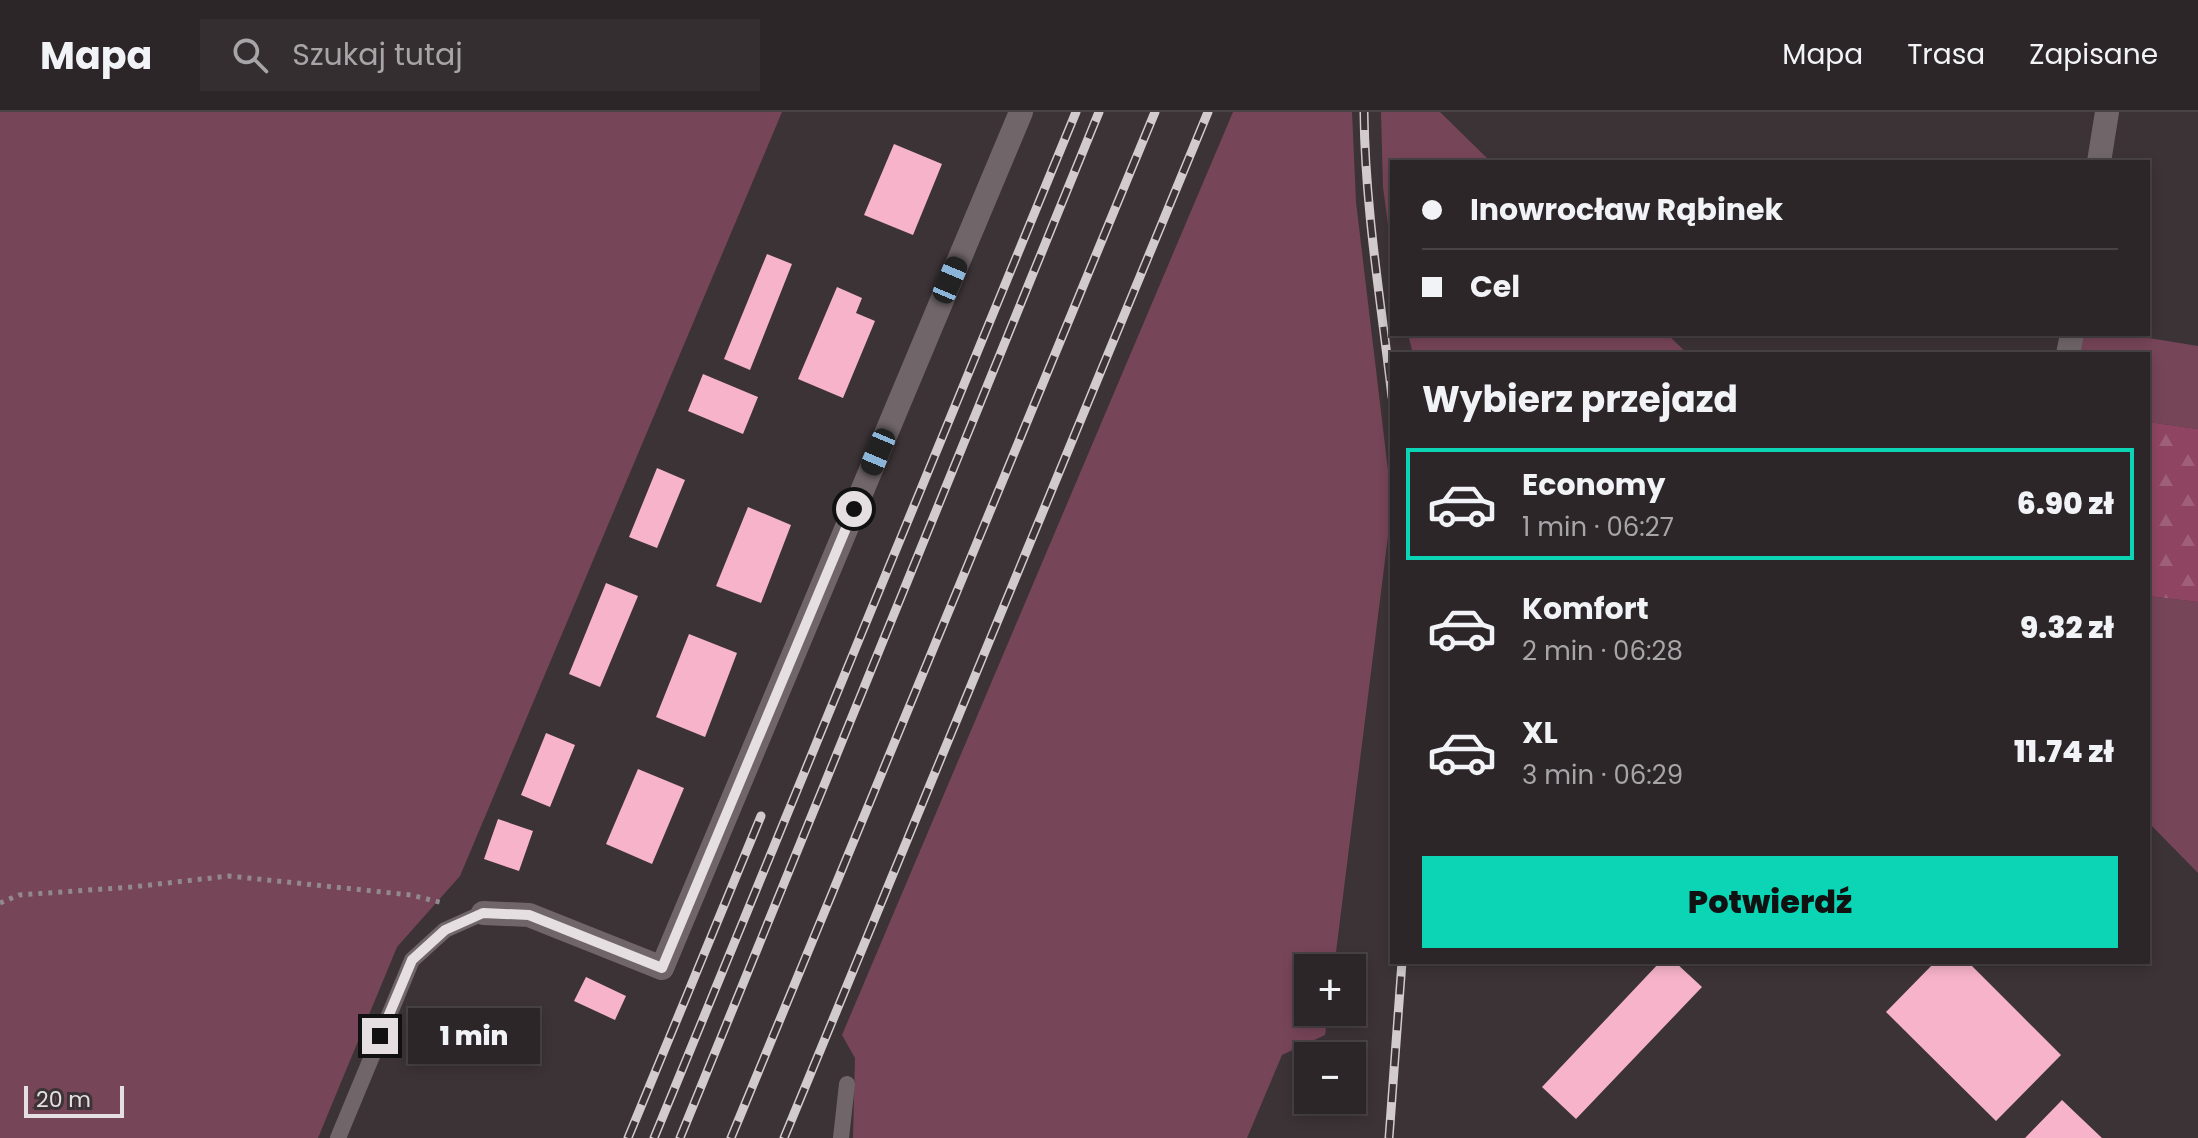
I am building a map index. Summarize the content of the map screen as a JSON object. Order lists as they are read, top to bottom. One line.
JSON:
{"scale_bar":"20 m","page":{"header":"Mapa","search":"Szukaj tutaj","nav":["Mapa","Trasa","Zapisane"],"banner":["Inowrocław Rąbinek","Cel"],"heading":"Wybierz przejazd","list":[{"name":"Economy","note":"1 min · 06:27","value":"6.90 zł"},{"name":"Komfort","note":"2 min · 06:28","value":"9.32 zł"},{"name":"XL","note":"3 min · 06:29","value":"11.74 zł"}],"buttons":"Potwierdź","map_buttons":["+","−"],"bubble":"1 min","scale":"20 m"}}
